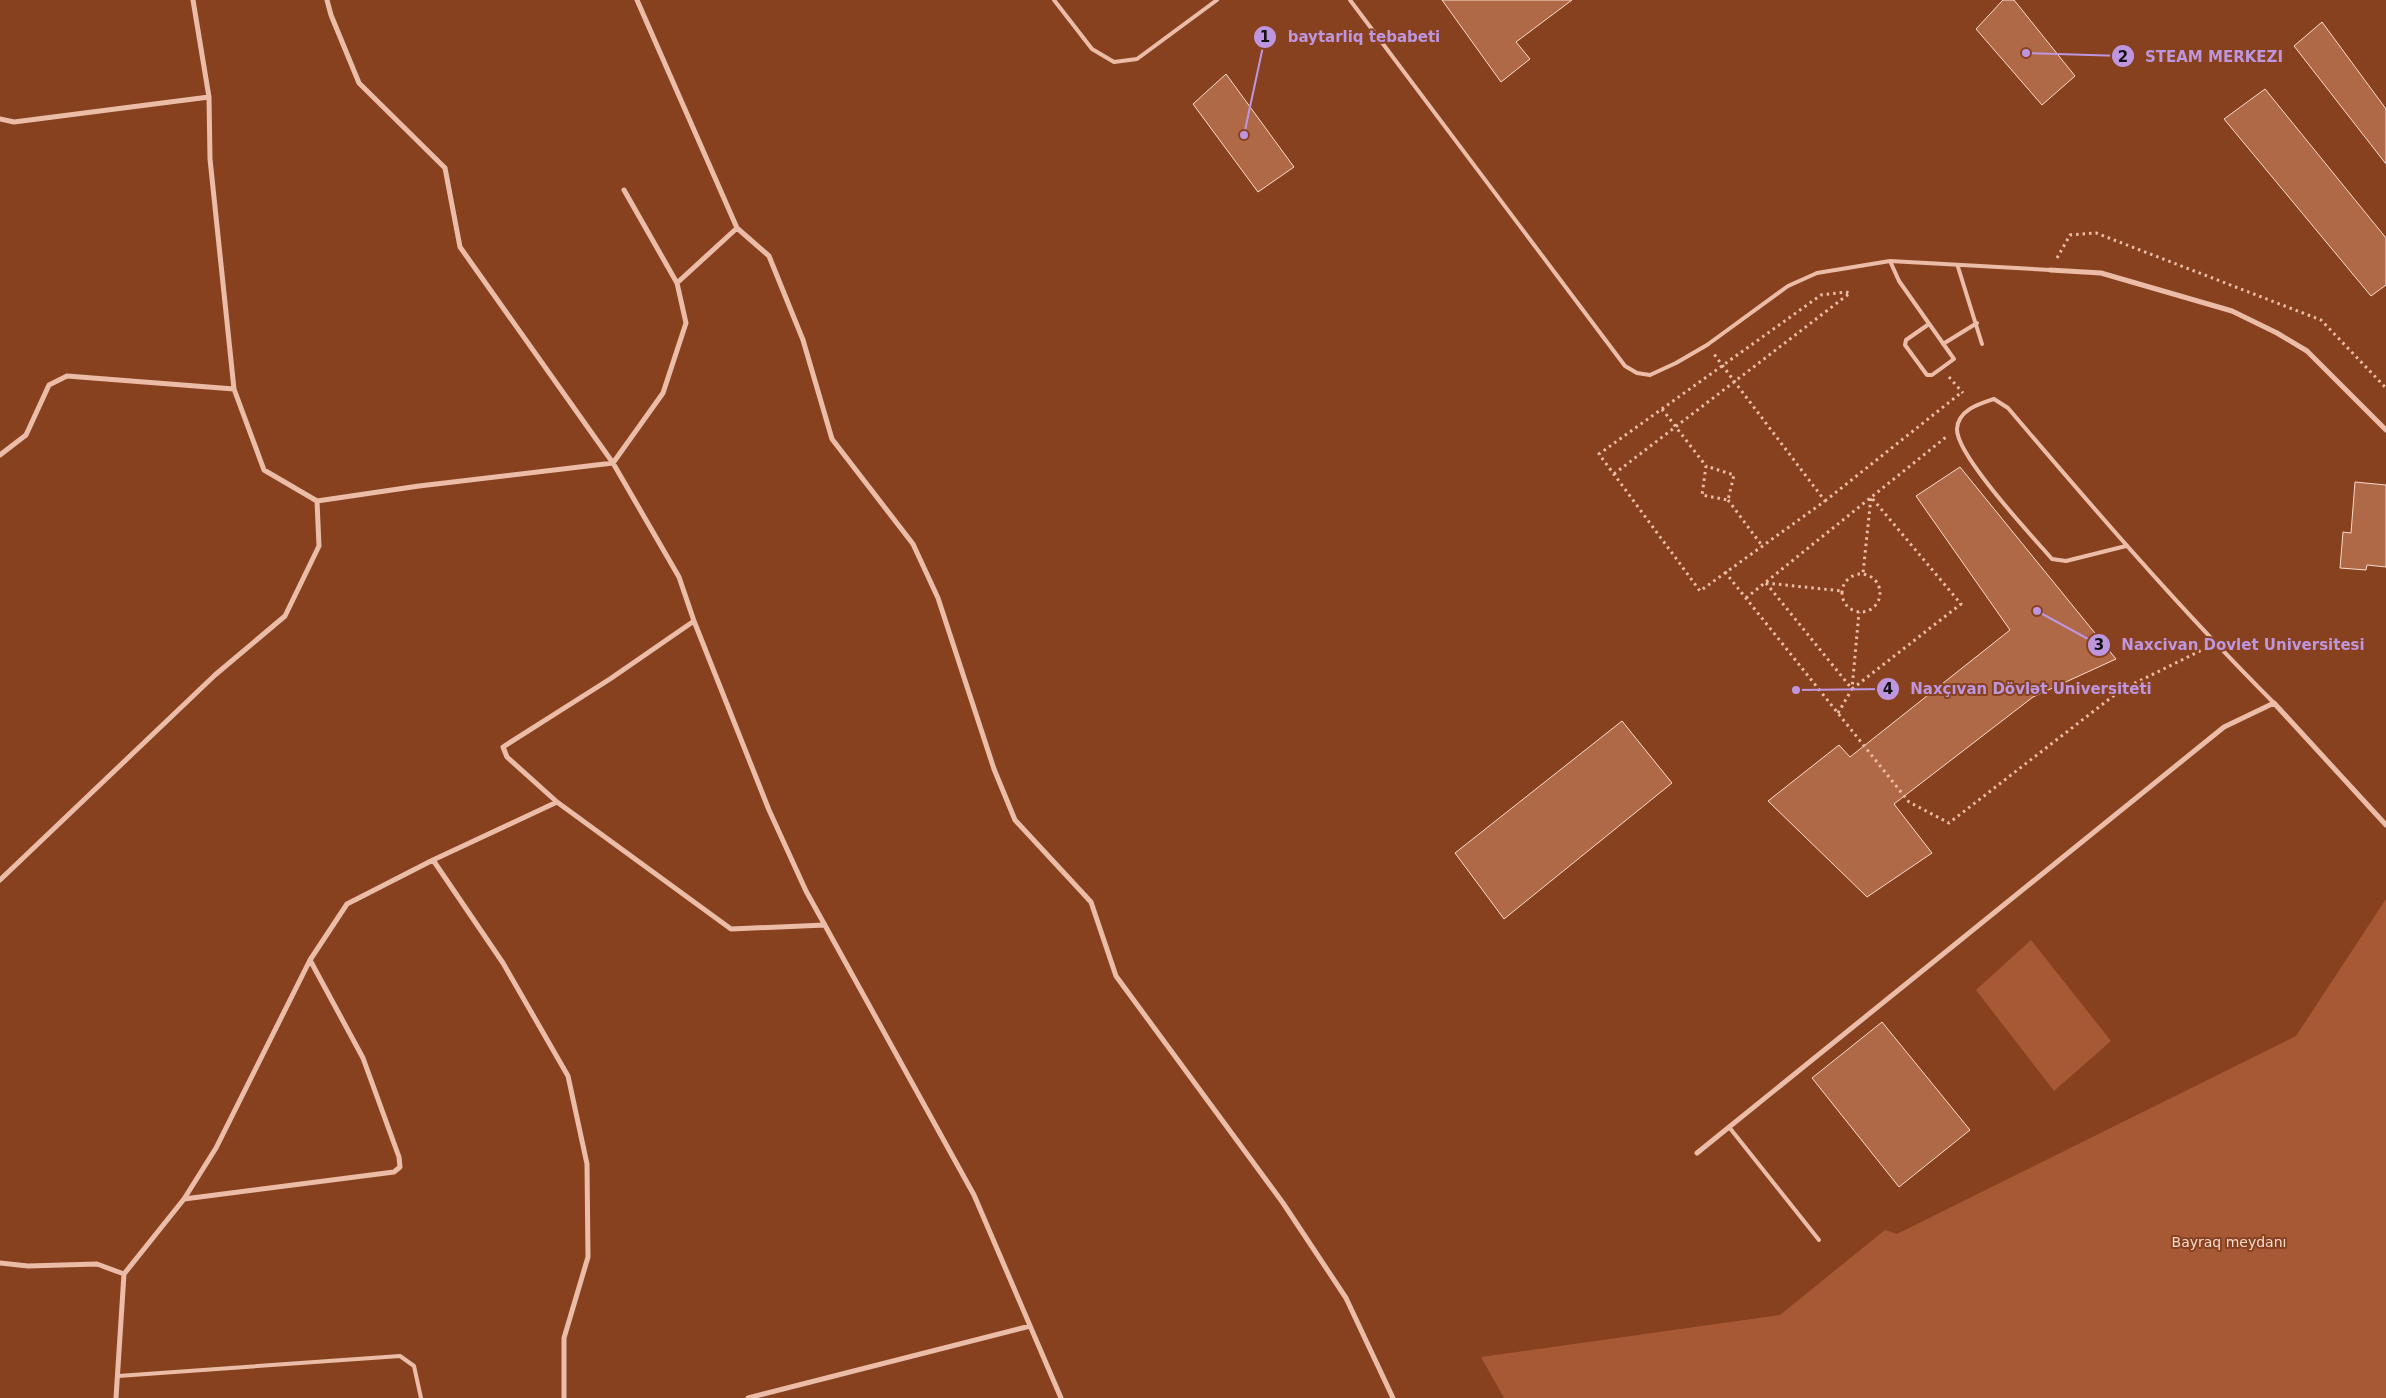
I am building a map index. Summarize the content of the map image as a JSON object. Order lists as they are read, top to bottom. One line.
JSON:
{"parks":["Bayraq meydanı"],"places":["STEAM MERKEZI","baytarliq tebabeti","Naxcivan Dovlet Universitesi","Naxçıvan Dövlət Universiteti"]}
